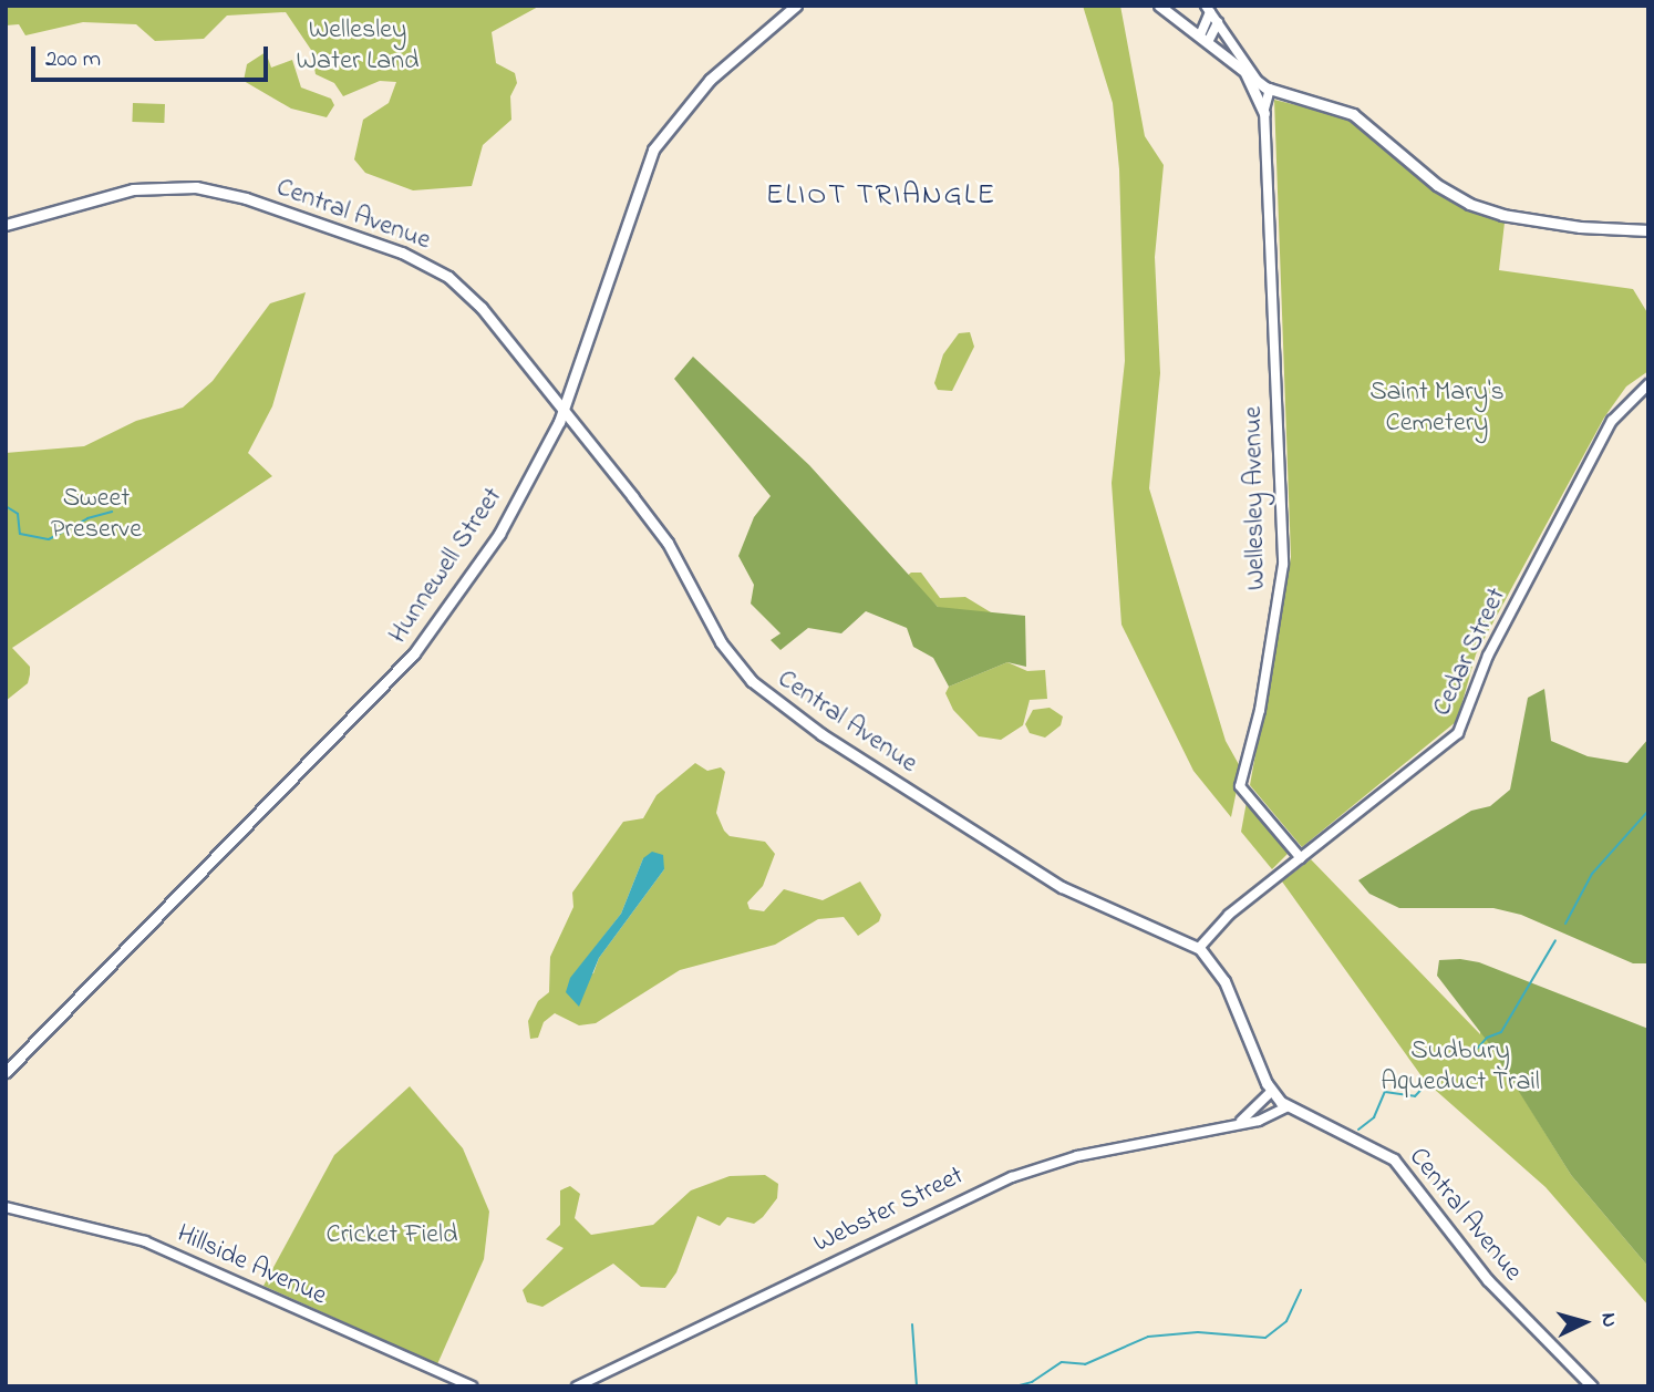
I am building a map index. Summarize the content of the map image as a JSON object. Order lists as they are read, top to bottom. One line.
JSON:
{"streets":{"main road":["Central Avenue","Hunnewell Street"],"street":["Wellesley Avenue","Cedar Street","Webster Street","Hillside Avenue"]},"crossings":[["Central Avenue","Hunnewell Street"],["Central Avenue","Cedar Street"],["Central Avenue","Webster Street"],["Wellesley Avenue","Cedar Street"]],"districts":["ELIOT TRIANGLE"],"parks":["Wellesley Water Land","Saint Mary's Cemetery","Sweet Preserve","Sudbury Aqueduct Trail","Cricket Field"],"scale_bar":"200 m","north":"right"}
